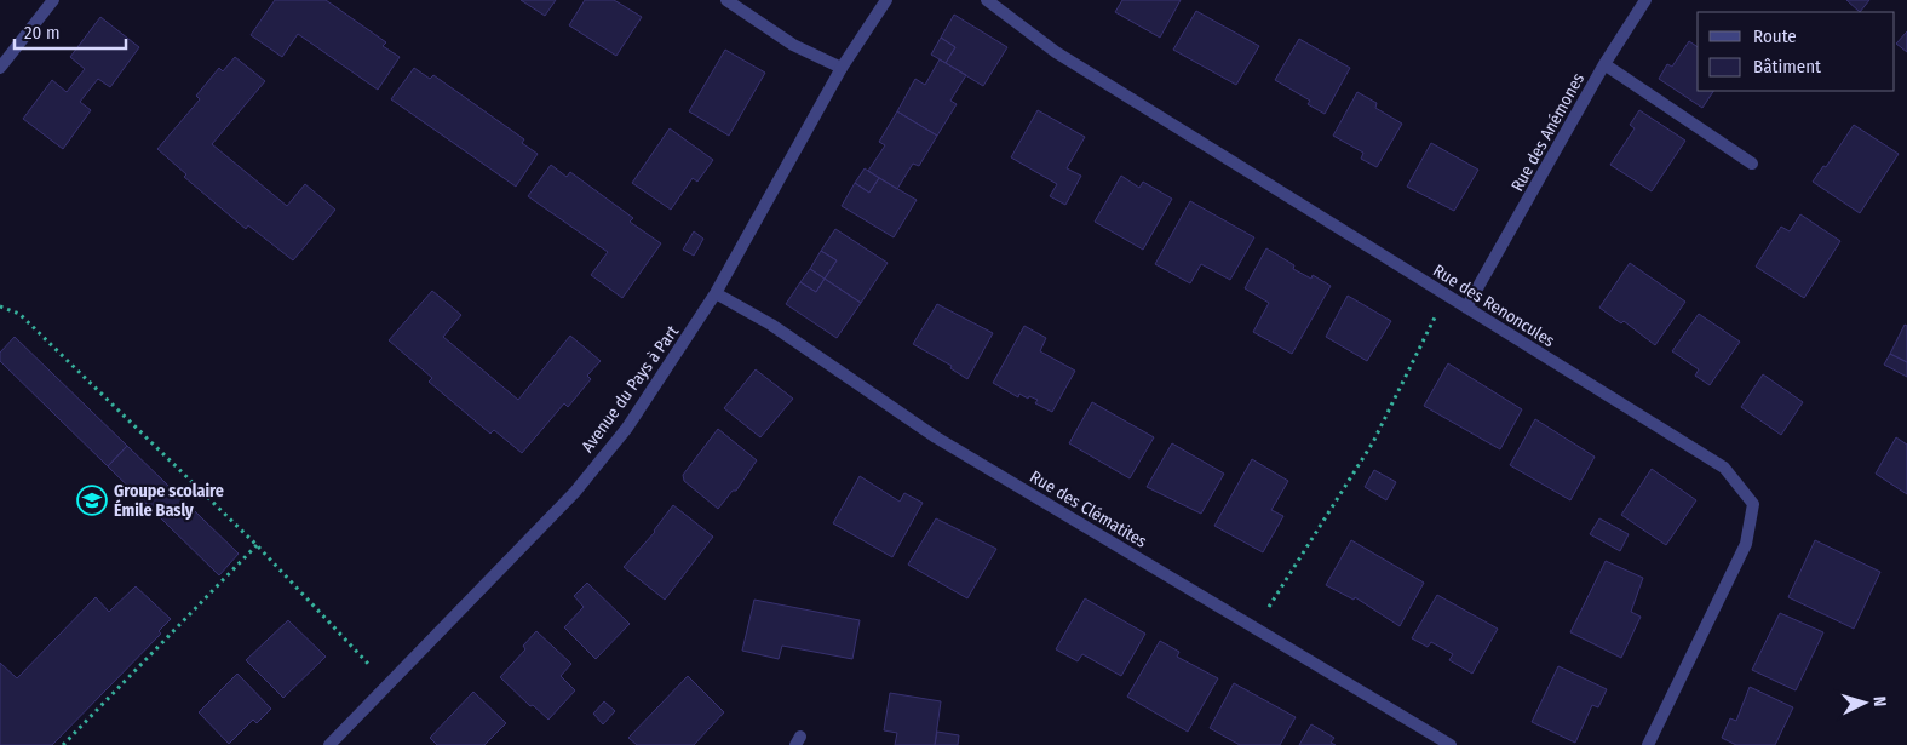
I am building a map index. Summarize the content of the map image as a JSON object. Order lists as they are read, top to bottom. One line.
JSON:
{"streets":{"street":["Rue des Anémones","Rue des Renoncules","Avenue du Pays à Part","Rue des Clématites"]},"crossings":[["Rue des Anémones","Rue des Renoncules"],["Avenue du Pays à Part","Rue des Clématites"]],"places":{"school or university":["Groupe scolaire Émile Basly"]},"legend":["Route","Bâtiment"],"scale_bar":"20 m","north":"right"}
